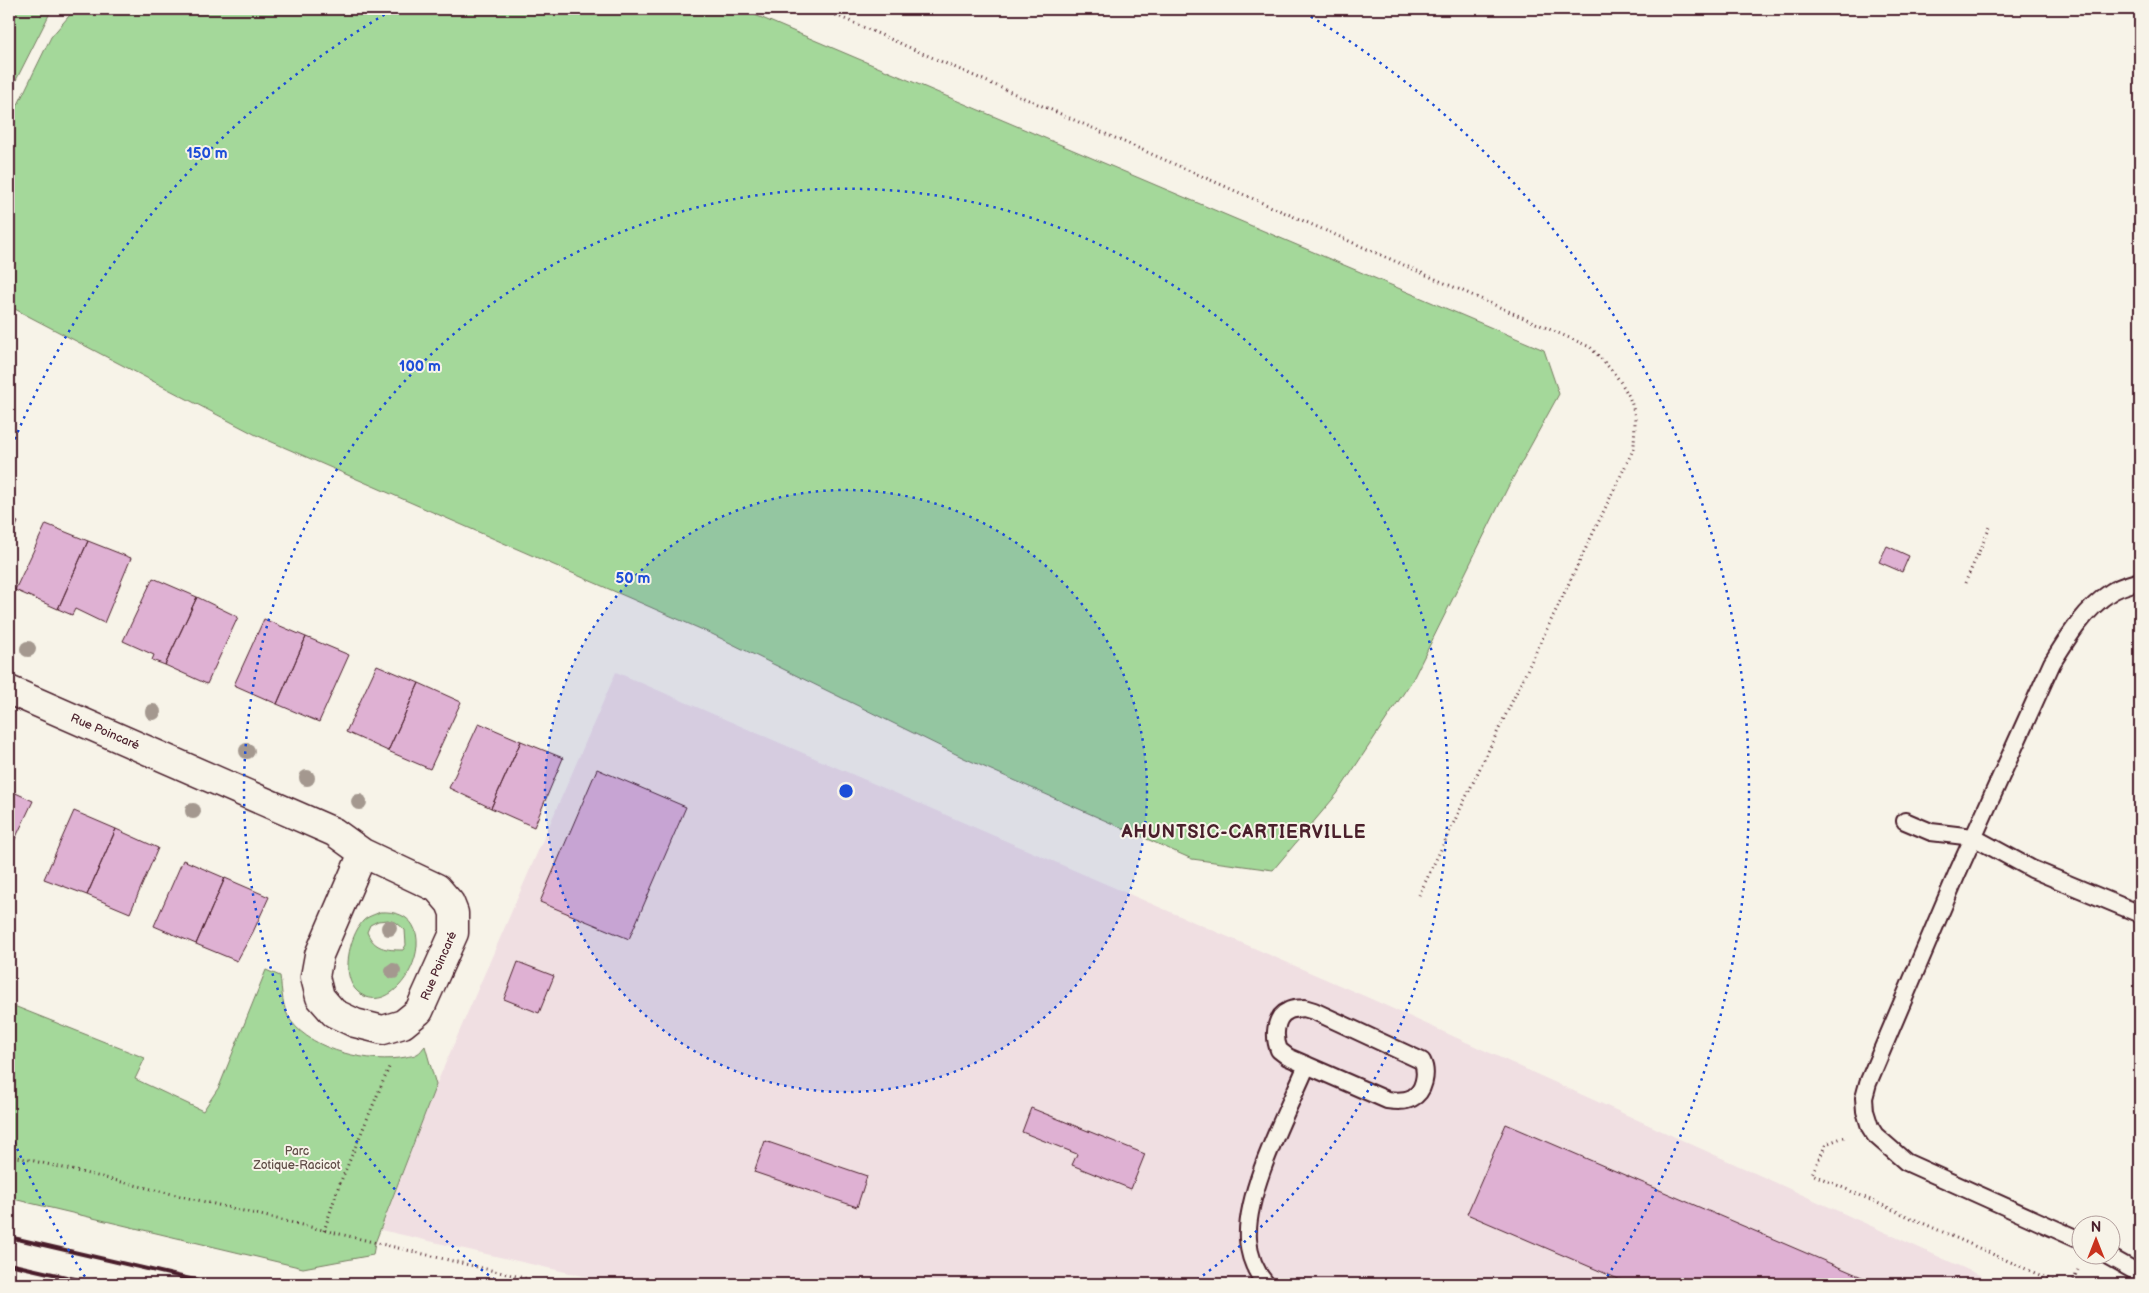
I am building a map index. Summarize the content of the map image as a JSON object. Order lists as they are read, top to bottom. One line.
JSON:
{"streets":{"street":["Rue Poincaré"]},"districts":["AHUNTSIC-CARTIERVILLE"],"parks":["Parc Zotique-Racicot"],"north":"top","rings":["150 m","100 m","50 m"]}
